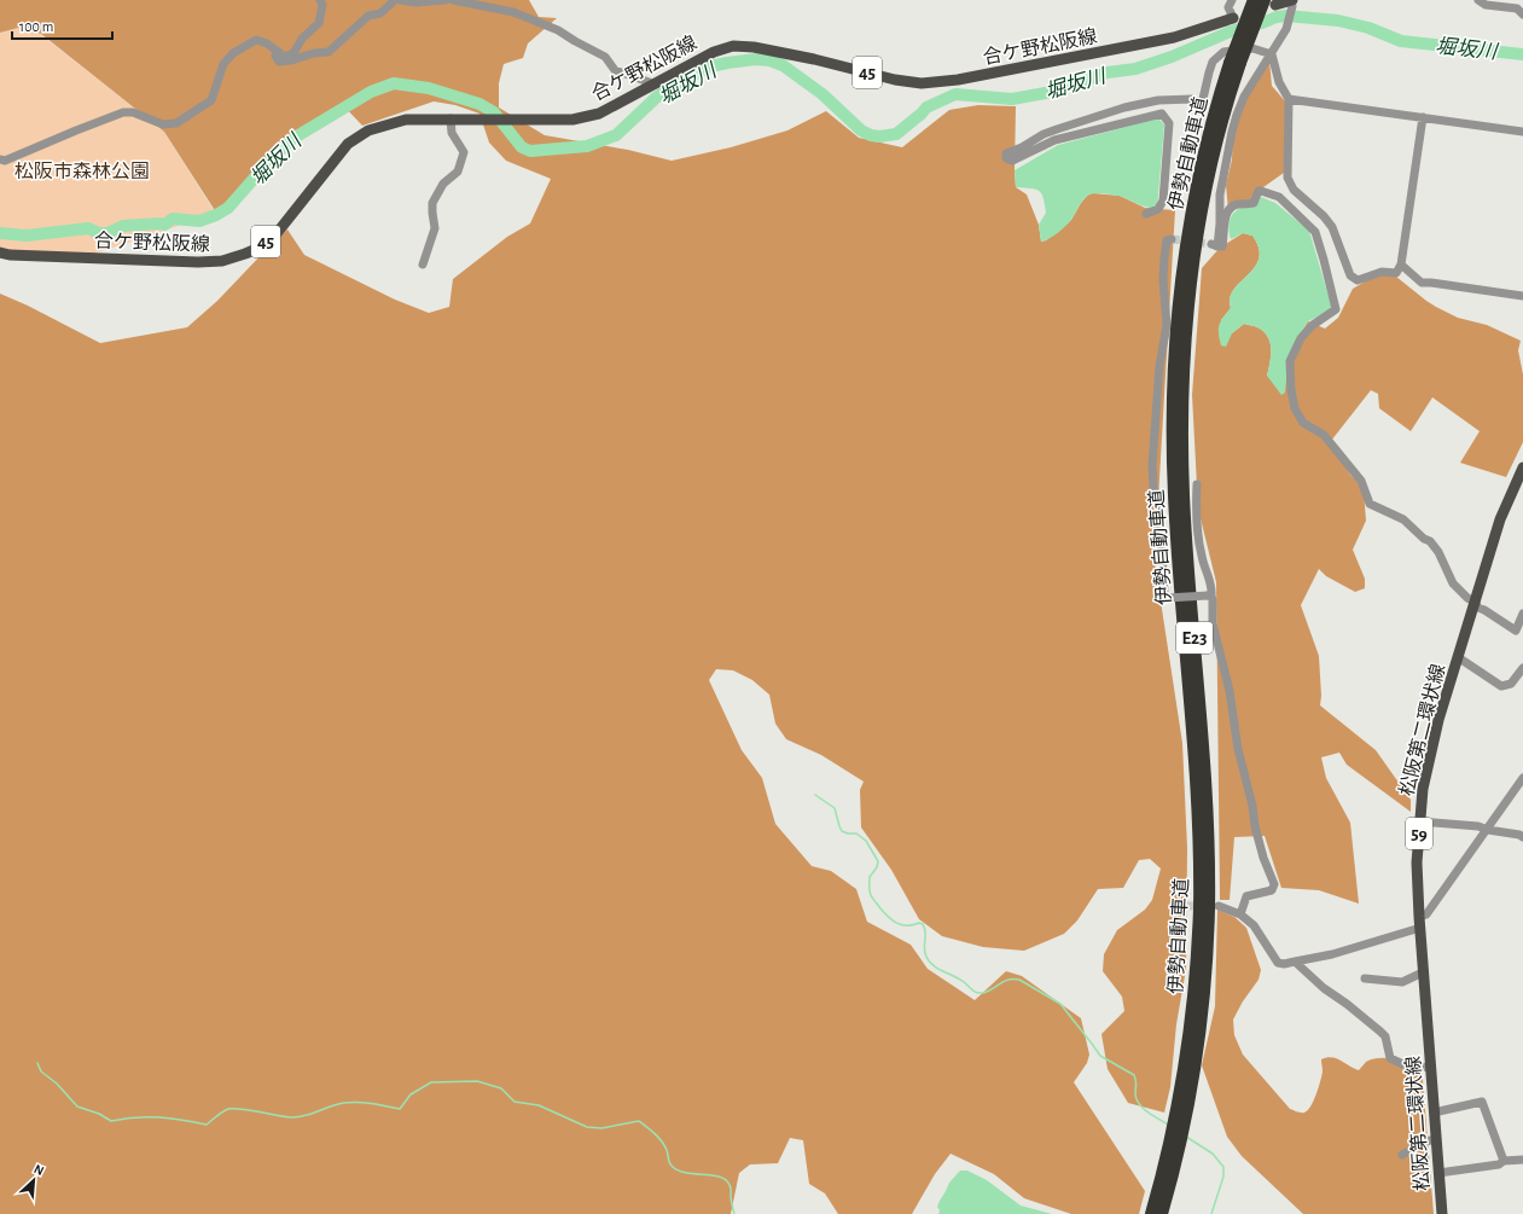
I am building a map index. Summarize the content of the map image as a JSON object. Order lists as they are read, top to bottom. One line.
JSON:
{"streets":{"highway":["伊勢自動車道","E23"],"main road":["合ケ野松阪線","45","松阪第二環状線","59"]},"water":["堀坂川"],"parks":["松阪市森林公園"],"scale_bar":"100 m","north":"top right"}
